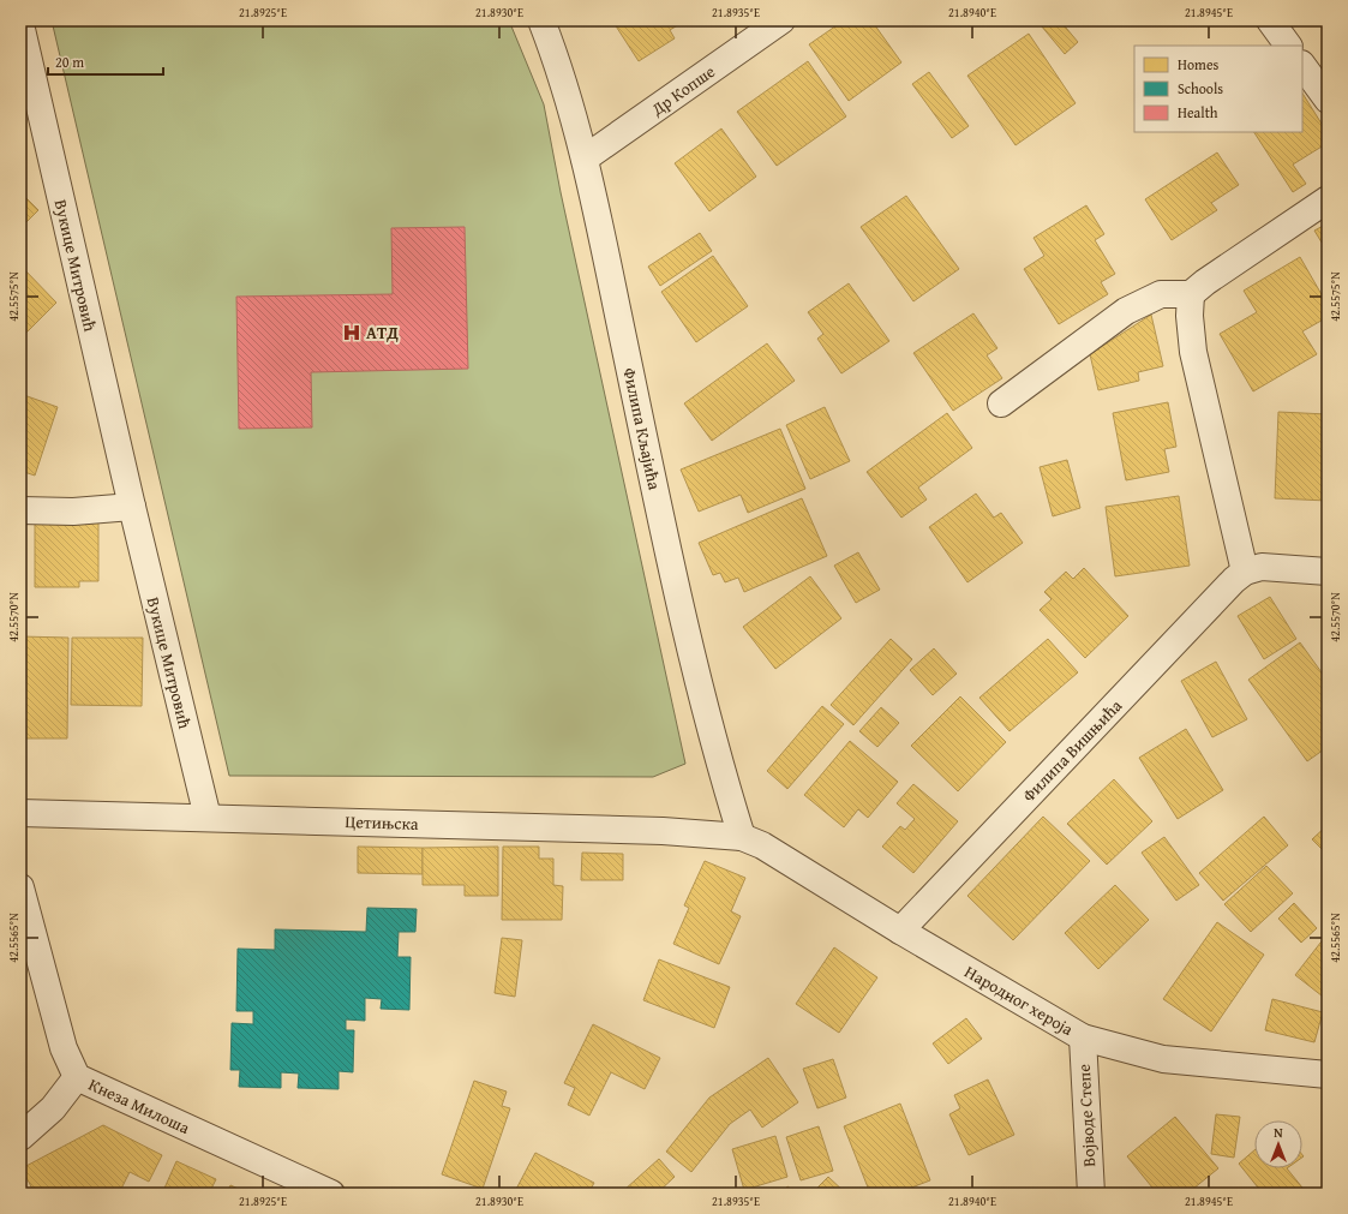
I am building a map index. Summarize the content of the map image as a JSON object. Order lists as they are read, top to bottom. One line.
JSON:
{"streets":{"street":["Др Копше","Вукице Митровић","Филипа Кљајића","Филипа Вишњића","Цетињска","Народног хероја","Кнеза Милоша","Војводе Степе"]},"crossings":[["Др Копше","Филипа Кљајића"],["Вукице Митровић","Цетињска"],["Филипа Кљајића","Цетињска"],["Филипа Кљајића","Народног хероја"],["Филипа Вишњића","Народног хероја"],["Цетињска","Народног хероја"],["Народног хероја","Војводе Степе"]],"places":{"hospital":["АТД"]},"legend":["Homes","Schools","Health"],"scale_bar":"20 m","north":"top","coordinates":["21.8925°E","21.8930°E","21.8935°E","21.8940°E","21.8945°E","42.5575°N","42.5570°N","42.5565°N"]}
